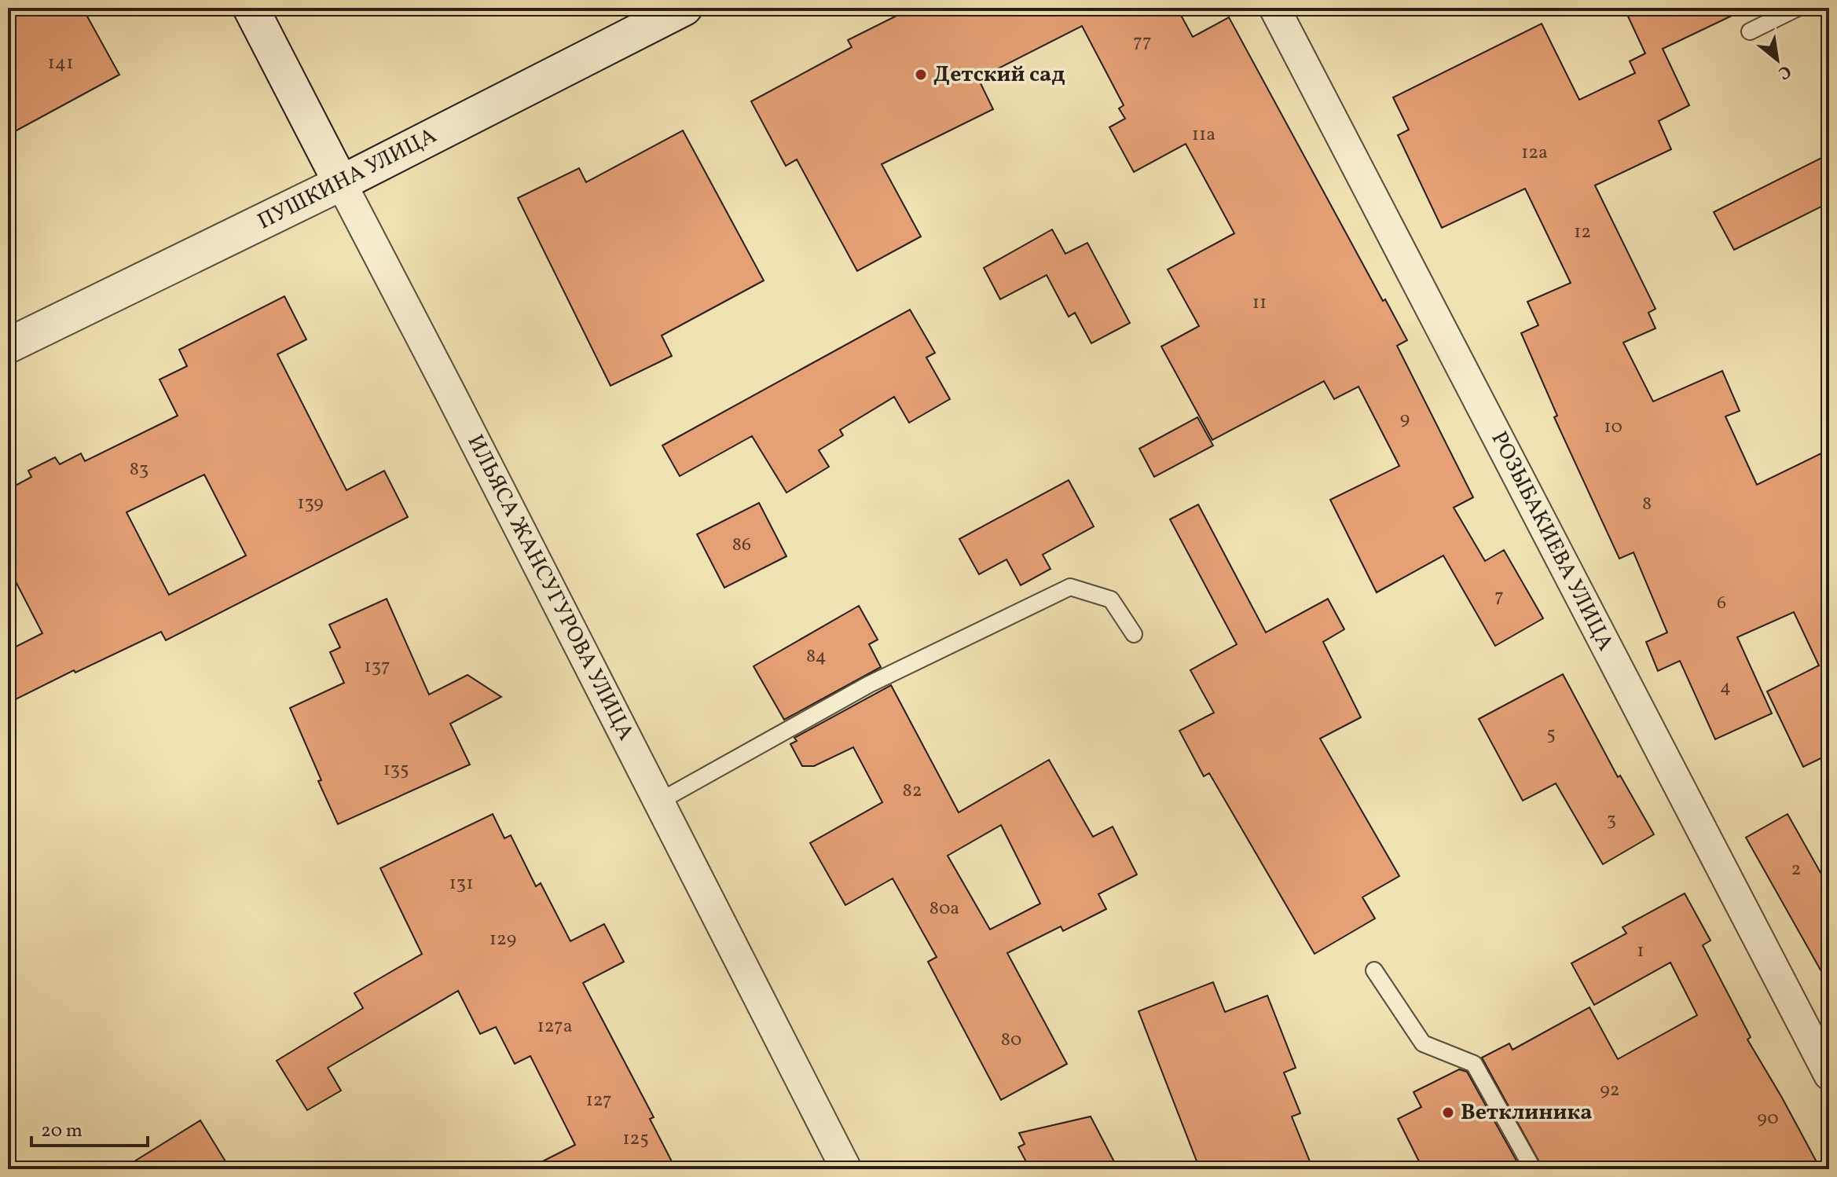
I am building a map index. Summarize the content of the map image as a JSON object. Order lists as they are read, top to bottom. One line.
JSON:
{"streets":{"main road":["ПУШКИНА УЛИЦА","ИЛЬЯСА ЖАНСУГУРОВА УЛИЦА"],"street":["РОЗЫБАКИЕВА УЛИЦА"]},"crossings":[["ПУШКИНА УЛИЦА","ИЛЬЯСА ЖАНСУГУРОВА УЛИЦА"]],"places":["Детский сад","Ветклиника"],"house_numbers":["77","141","11а","12а","12","11","9","10","83","139","8","86","7","6","84","137","4","5","135","82","3","2","131","80а","129","1","127а","80","92","127","90","125"],"scale_bar":"20 m","north":"bottom right"}
